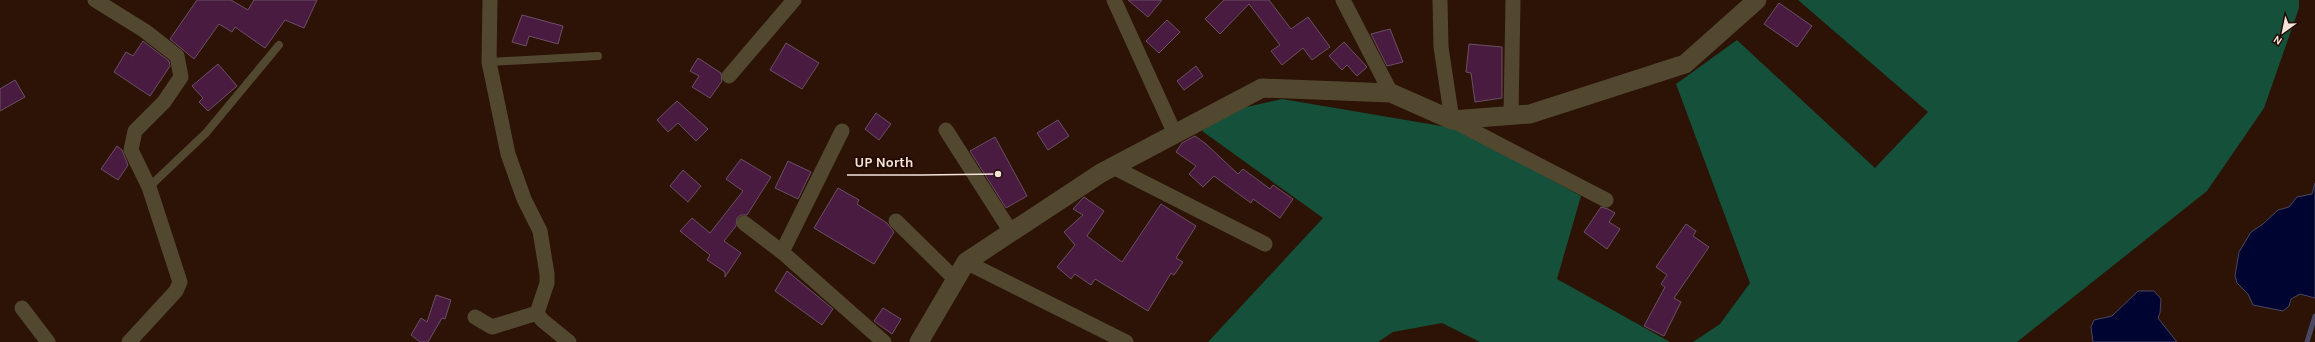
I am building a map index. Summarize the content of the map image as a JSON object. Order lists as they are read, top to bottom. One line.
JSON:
{"places":["UP North"],"north":"bottom left"}
